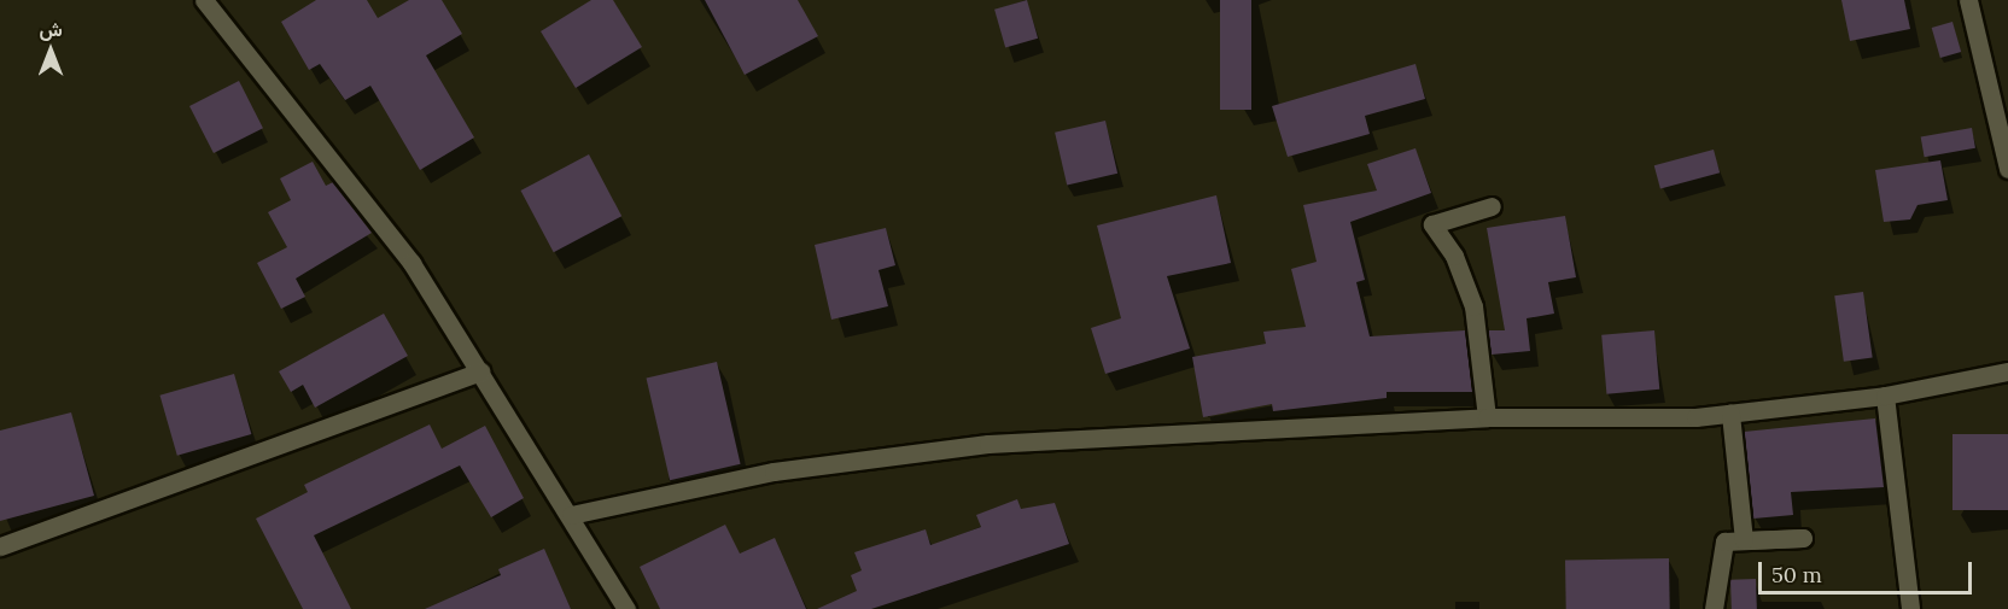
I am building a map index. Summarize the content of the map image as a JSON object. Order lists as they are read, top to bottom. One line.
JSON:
{"scale_bar":"50 m","north":"top"}
